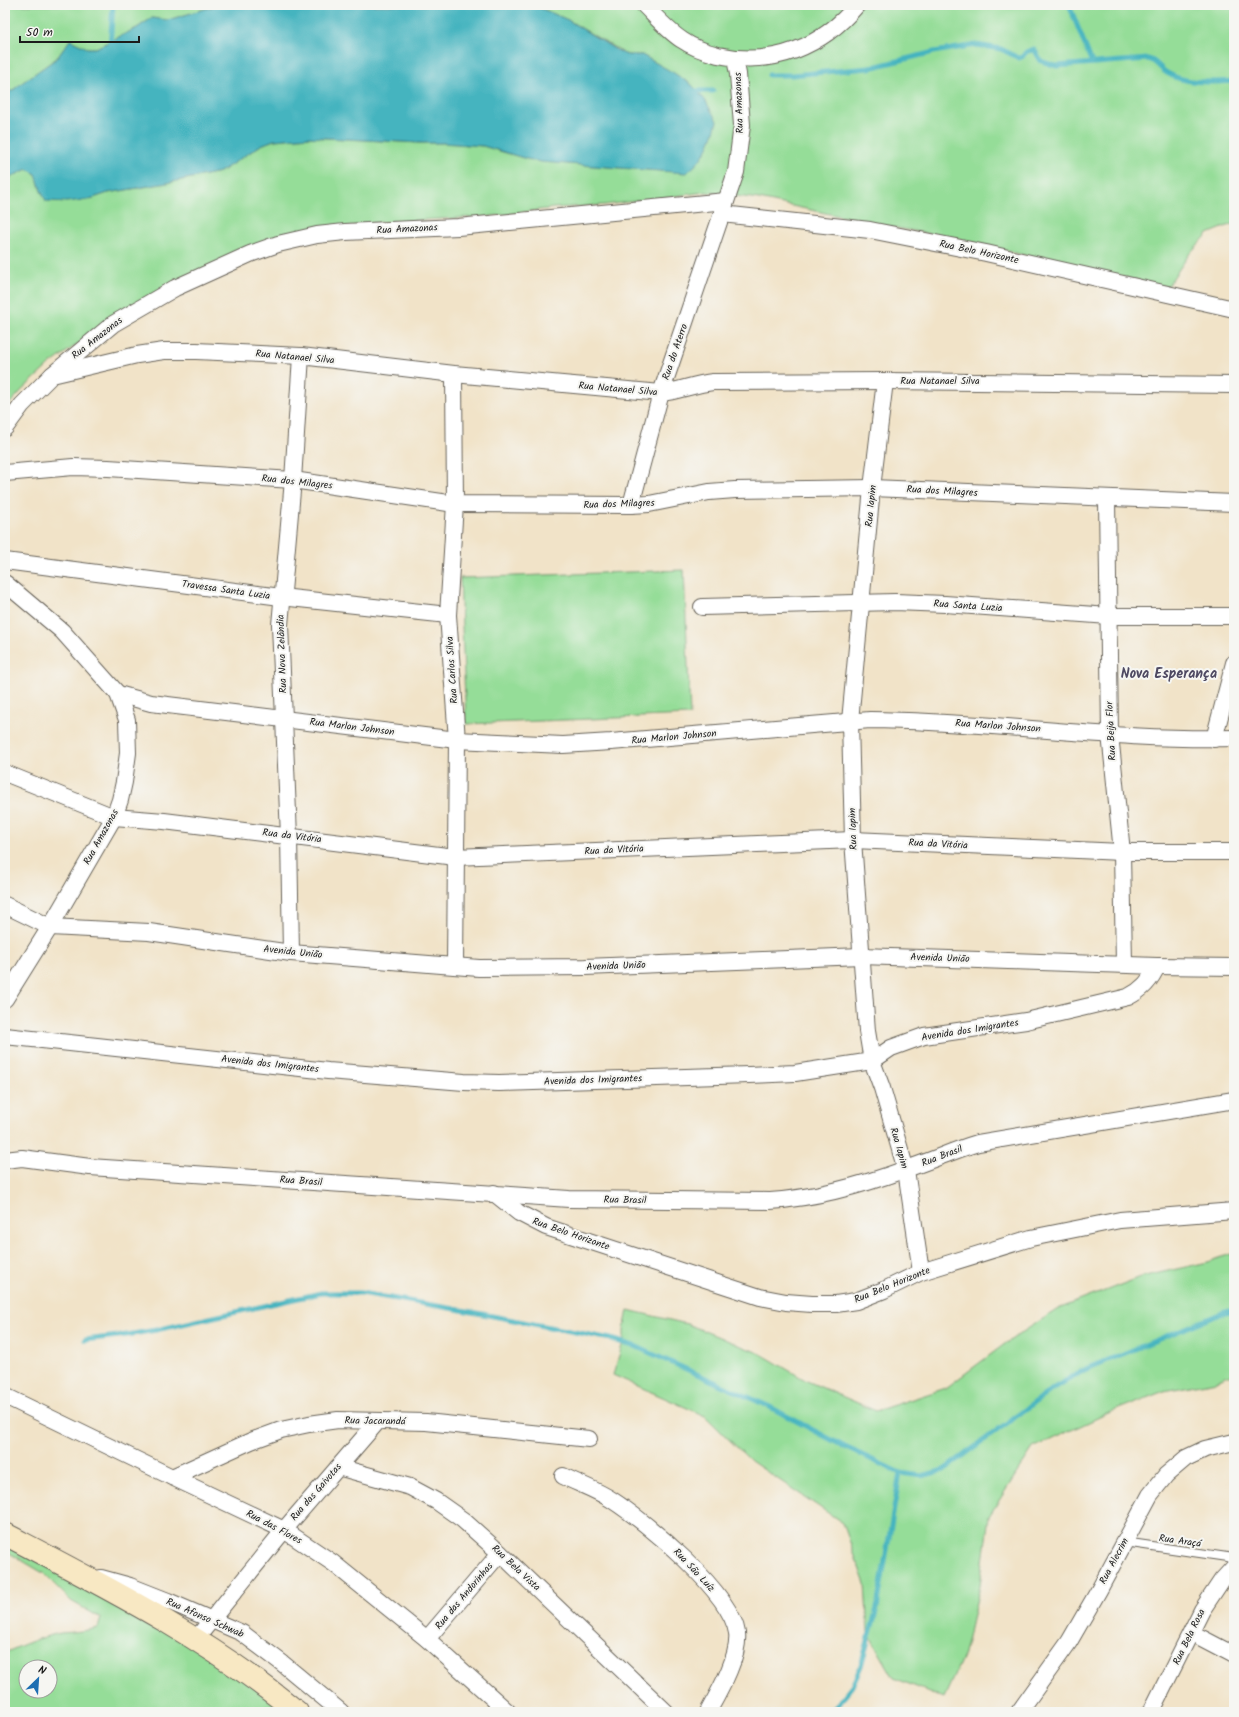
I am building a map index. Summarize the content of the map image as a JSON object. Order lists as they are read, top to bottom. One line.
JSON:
{"streets":{"street":["Rua Amazonas","Rua Belo Horizonte","Rua do Aterro","Rua Natanael Silva","Rua dos Milagres","Rua Iapim","Travessa Santa Luzia","Rua Santa Luzia","Rua Nova Zelândia","Rua Carlos Silva","Rua Marlon Johnson","Rua Beija Flor","Rua da Vitória","Avenida União","Avenida dos Imigrantes","Rua Brasil","Rua Jacarandá","Rua das Gaivotas","Rua das Flores","Rua Alecrim","Rua Bela Vista","Rua São Luíz","Rua das Andorinhas","Rua Afonso Schwab","Rua Bela Rosa"],"lane":["Rua Araçá"]},"crossings":[["Rua Amazonas","Rua Belo Horizonte"],["Rua Amazonas","Rua do Aterro"],["Rua Amazonas","Rua Natanael Silva"],["Rua Amazonas","Rua Marlon Johnson"],["Rua Amazonas","Rua da Vitória"],["Rua Amazonas","Avenida União"],["Rua Belo Horizonte","Rua do Aterro"],["Rua Belo Horizonte","Rua Iapim"],["Rua Belo Horizonte","Rua Brasil"],["Rua do Aterro","Rua Natanael Silva"],["Rua do Aterro","Rua dos Milagres"],["Rua Natanael Silva","Rua Iapim"],["Rua Natanael Silva","Rua Nova Zelândia"],["Rua Natanael Silva","Rua Carlos Silva"],["Rua dos Milagres","Rua Iapim"],["Rua dos Milagres","Rua Nova Zelândia"],["Rua dos Milagres","Rua Carlos Silva"],["Rua dos Milagres","Rua Beija Flor"],["Rua Iapim","Rua Santa Luzia"],["Rua Iapim","Rua Marlon Johnson"],["Rua Iapim","Rua da Vitória"],["Rua Iapim","Avenida União"],["Rua Iapim","Avenida dos Imigrantes"],["Rua Iapim","Rua Brasil"],["Travessa Santa Luzia","Rua Nova Zelândia"],["Travessa Santa Luzia","Rua Carlos Silva"],["Rua Santa Luzia","Rua Beija Flor"],["Rua Nova Zelândia","Rua Marlon Johnson"],["Rua Nova Zelândia","Rua da Vitória"],["Rua Nova Zelândia","Avenida União"],["Rua Carlos Silva","Rua Marlon Johnson"],["Rua Carlos Silva","Rua da Vitória"],["Rua Carlos Silva","Avenida União"],["Rua Marlon Johnson","Rua Beija Flor"],["Rua Beija Flor","Rua da Vitória"],["Rua Beija Flor","Avenida União"],["Avenida União","Avenida dos Imigrantes"],["Rua Jacarandá","Rua das Gaivotas"],["Rua Jacarandá","Rua das Flores"],["Rua das Gaivotas","Rua das Flores"],["Rua das Gaivotas","Rua Bela Vista"],["Rua das Gaivotas","Rua Afonso Schwab"],["Rua das Flores","Rua das Andorinhas"],["Rua Araçá","Rua Alecrim"],["Rua Bela Vista","Rua das Andorinhas"]],"districts":["Nova Esperança"],"scale_bar":"50 m","north":"top right"}
